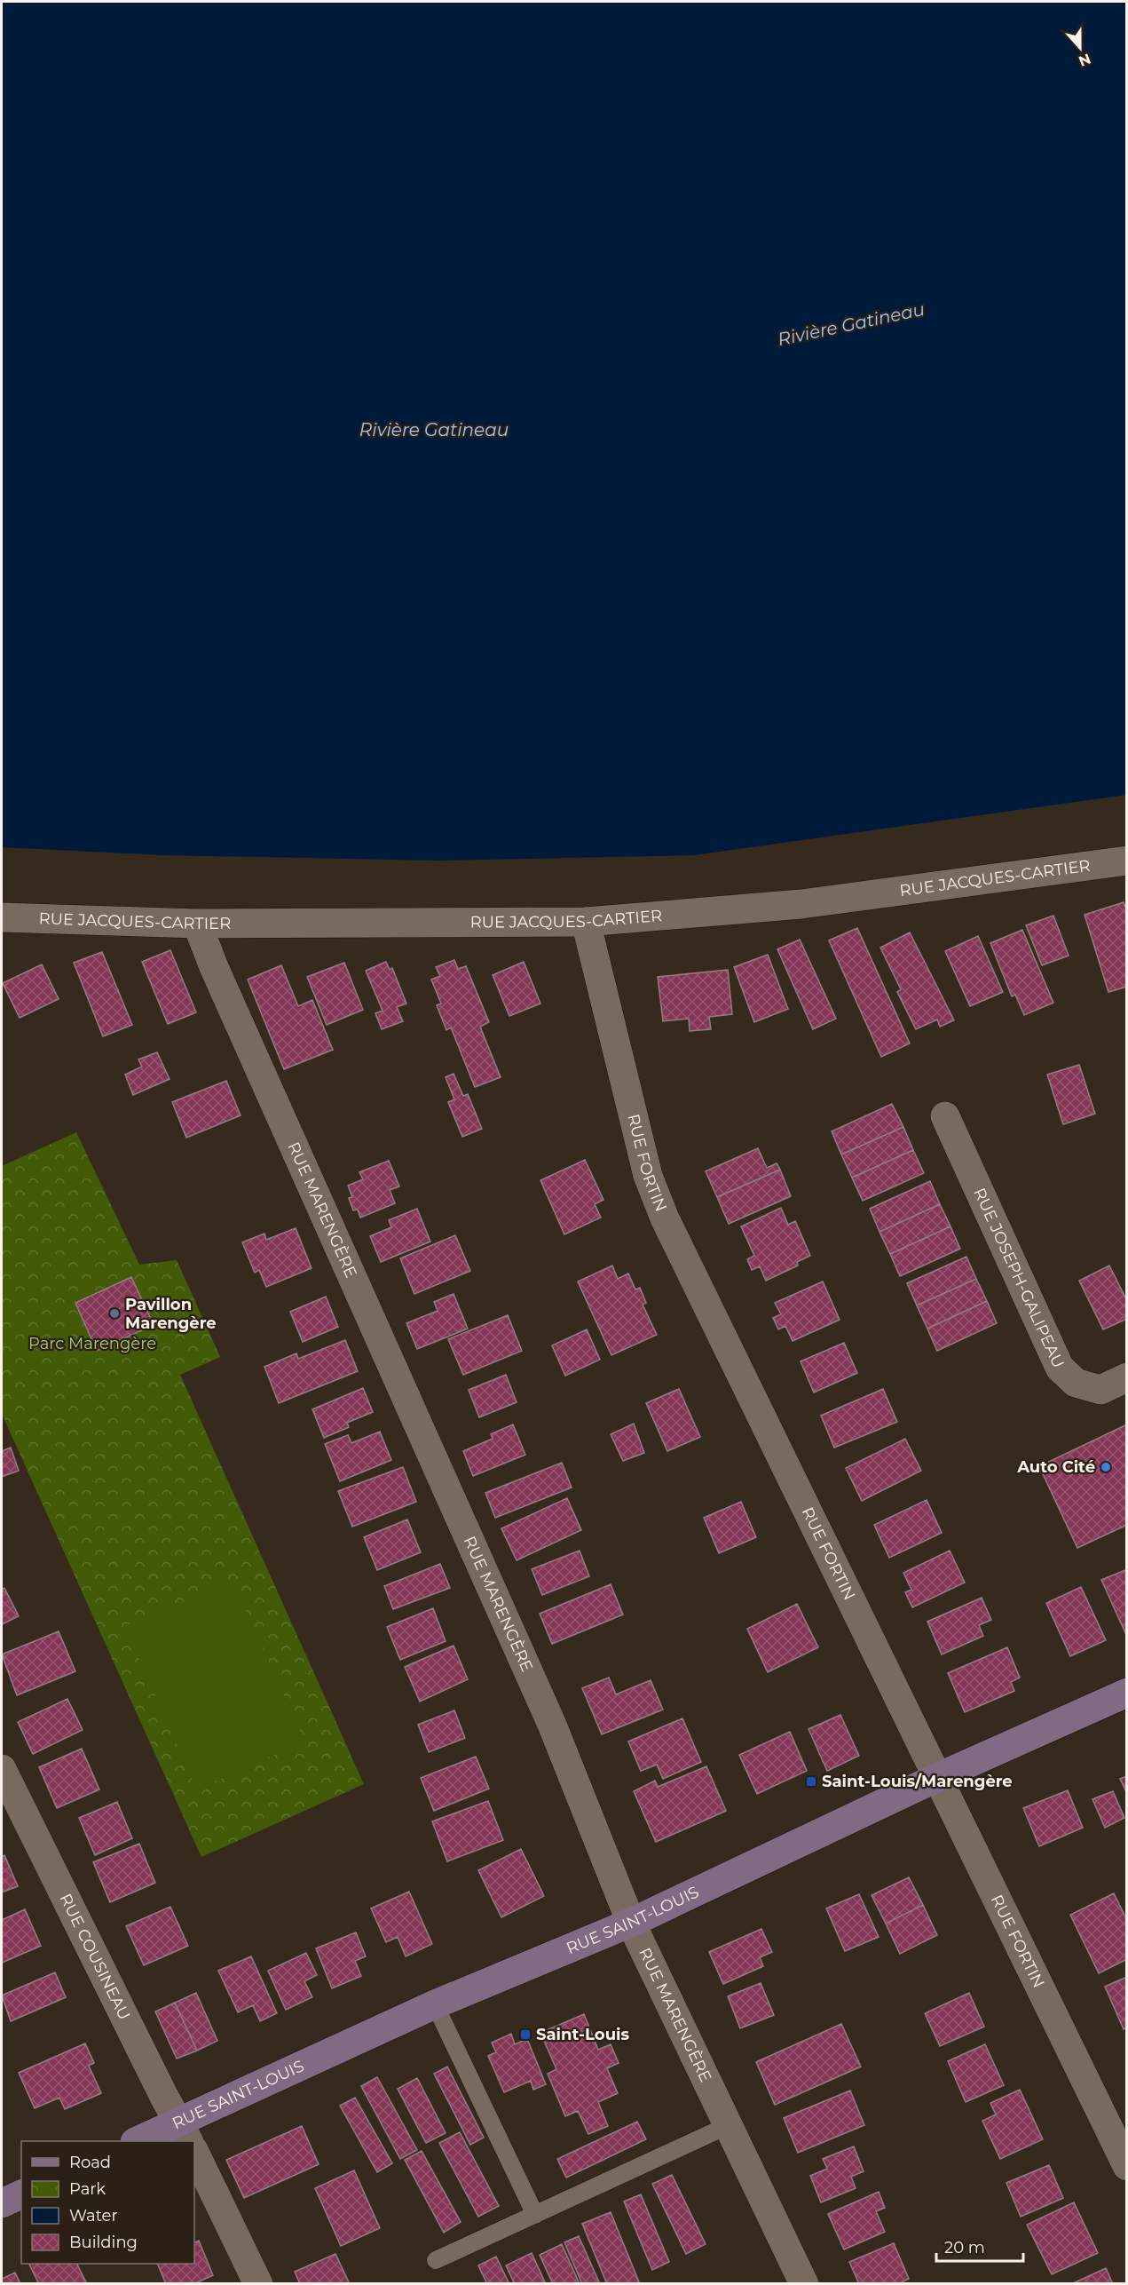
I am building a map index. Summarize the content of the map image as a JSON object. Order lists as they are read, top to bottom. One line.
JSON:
{"streets":{"main road":["RUE SAINT-LOUIS"],"street":["RUE JACQUES-CARTIER","RUE FORTIN","RUE MARENGÈRE","RUE JOSEPH-GALIPEAU","RUE COUSINEAU"]},"crossings":[["RUE JACQUES-CARTIER","RUE FORTIN"],["RUE JACQUES-CARTIER","RUE MARENGÈRE"],["RUE FORTIN","RUE SAINT-LOUIS"],["RUE MARENGÈRE","RUE SAINT-LOUIS"],["RUE SAINT-LOUIS","RUE COUSINEAU"]],"water":["Rivière Gatineau"],"parks":["Parc Marengère"],"places":{"other":["Pavillon Marengère","Auto Cité"],"transit":["Saint-Louis/Marengère","Saint-Louis"]},"legend":["Road","Park","Water","Building"],"scale_bar":"20 m","north":"bottom"}
